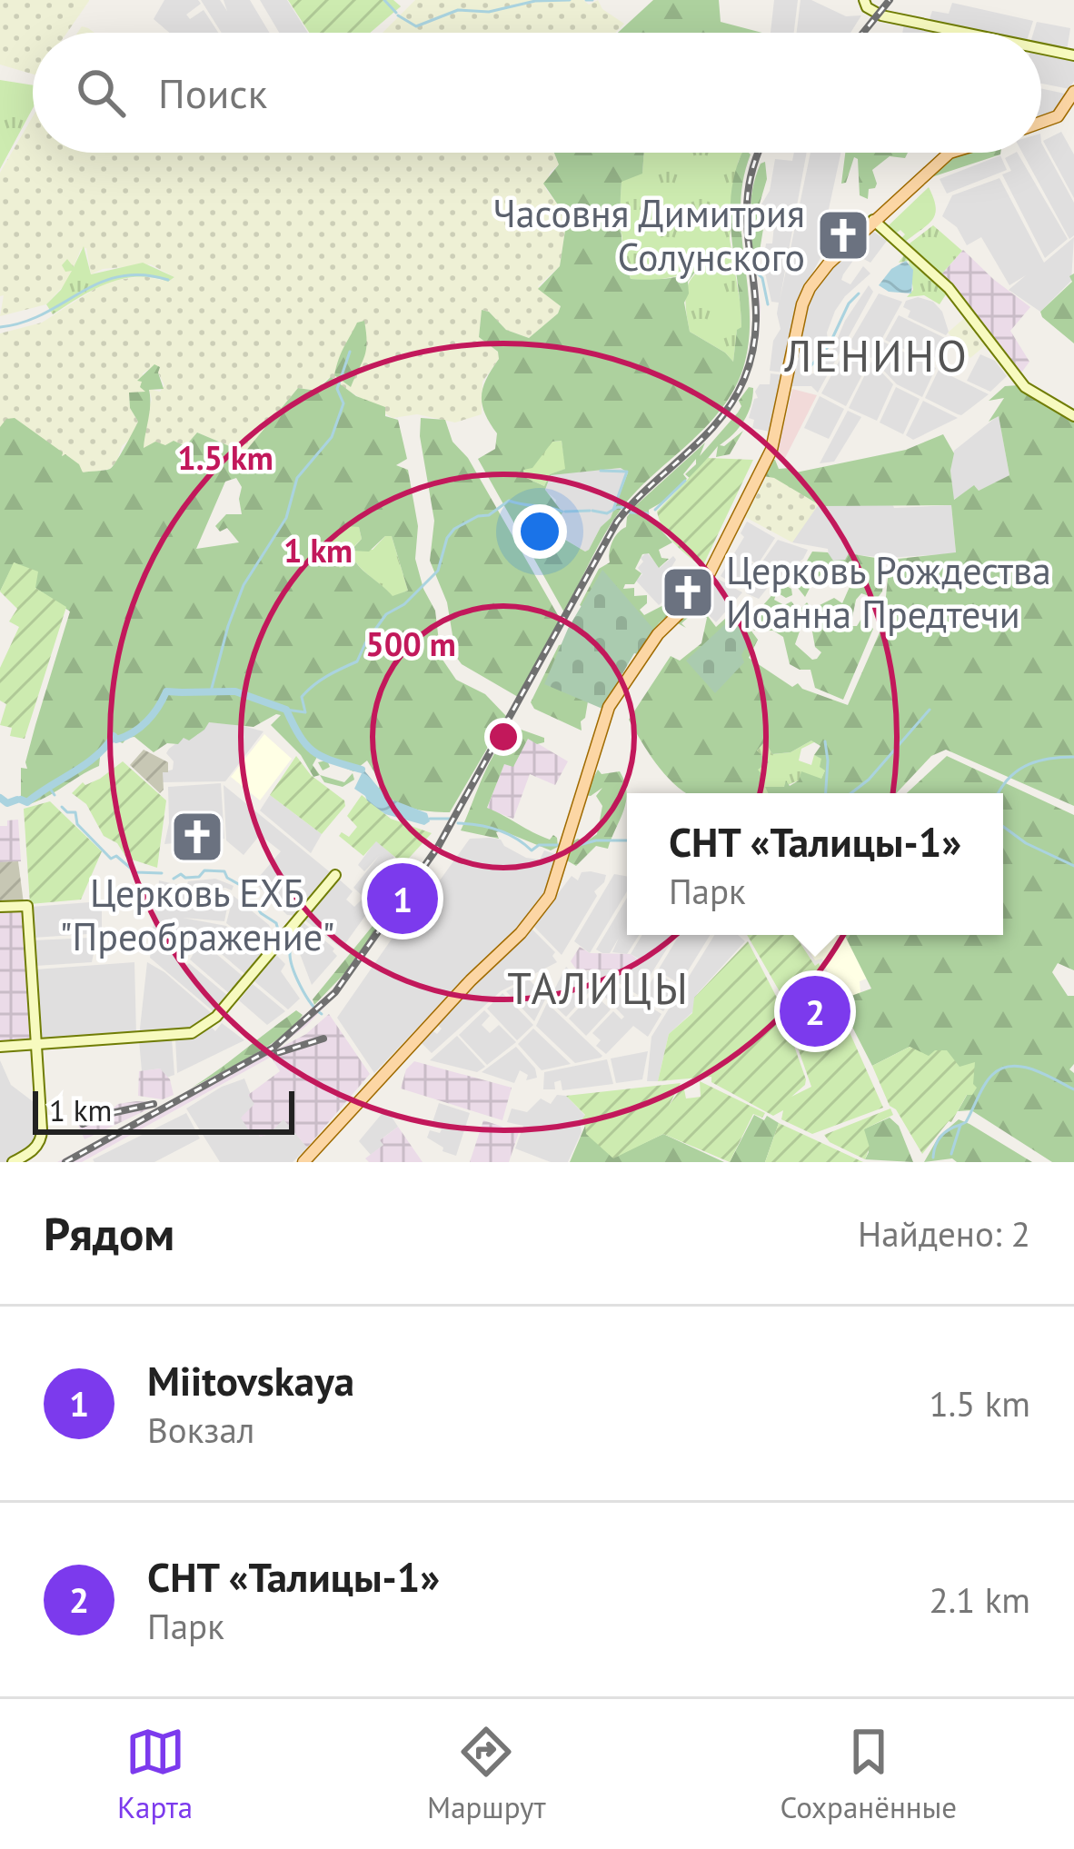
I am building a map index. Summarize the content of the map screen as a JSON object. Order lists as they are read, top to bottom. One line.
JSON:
{"districts":["ЛЕНИНО","ТАЛИЦЫ"],"places":{"church":["Часовня Димитрия Солунского","Церковь Рождества Иоанна Предтечи","Церковь ЕХБ \"Преображение\""]},"scale_bar":"1 km","page":{"search":"Поиск","popup":["СНТ «Талицы-1»","Парк"],"pins":["1","2"],"scale":"1 km","heading":["Рядом","Найдено: 2"],"list":[{"mark":"1","name":"Miitovskaya","note":"Вокзал","value":"1.5 km"},{"mark":"2","name":"СНТ «Талицы-1»","note":"Парк","value":"2.1 km"}],"nav":["Карта","Маршрут","Сохранённые"]},"rings":["1.5 km","1 km","500 m"]}
